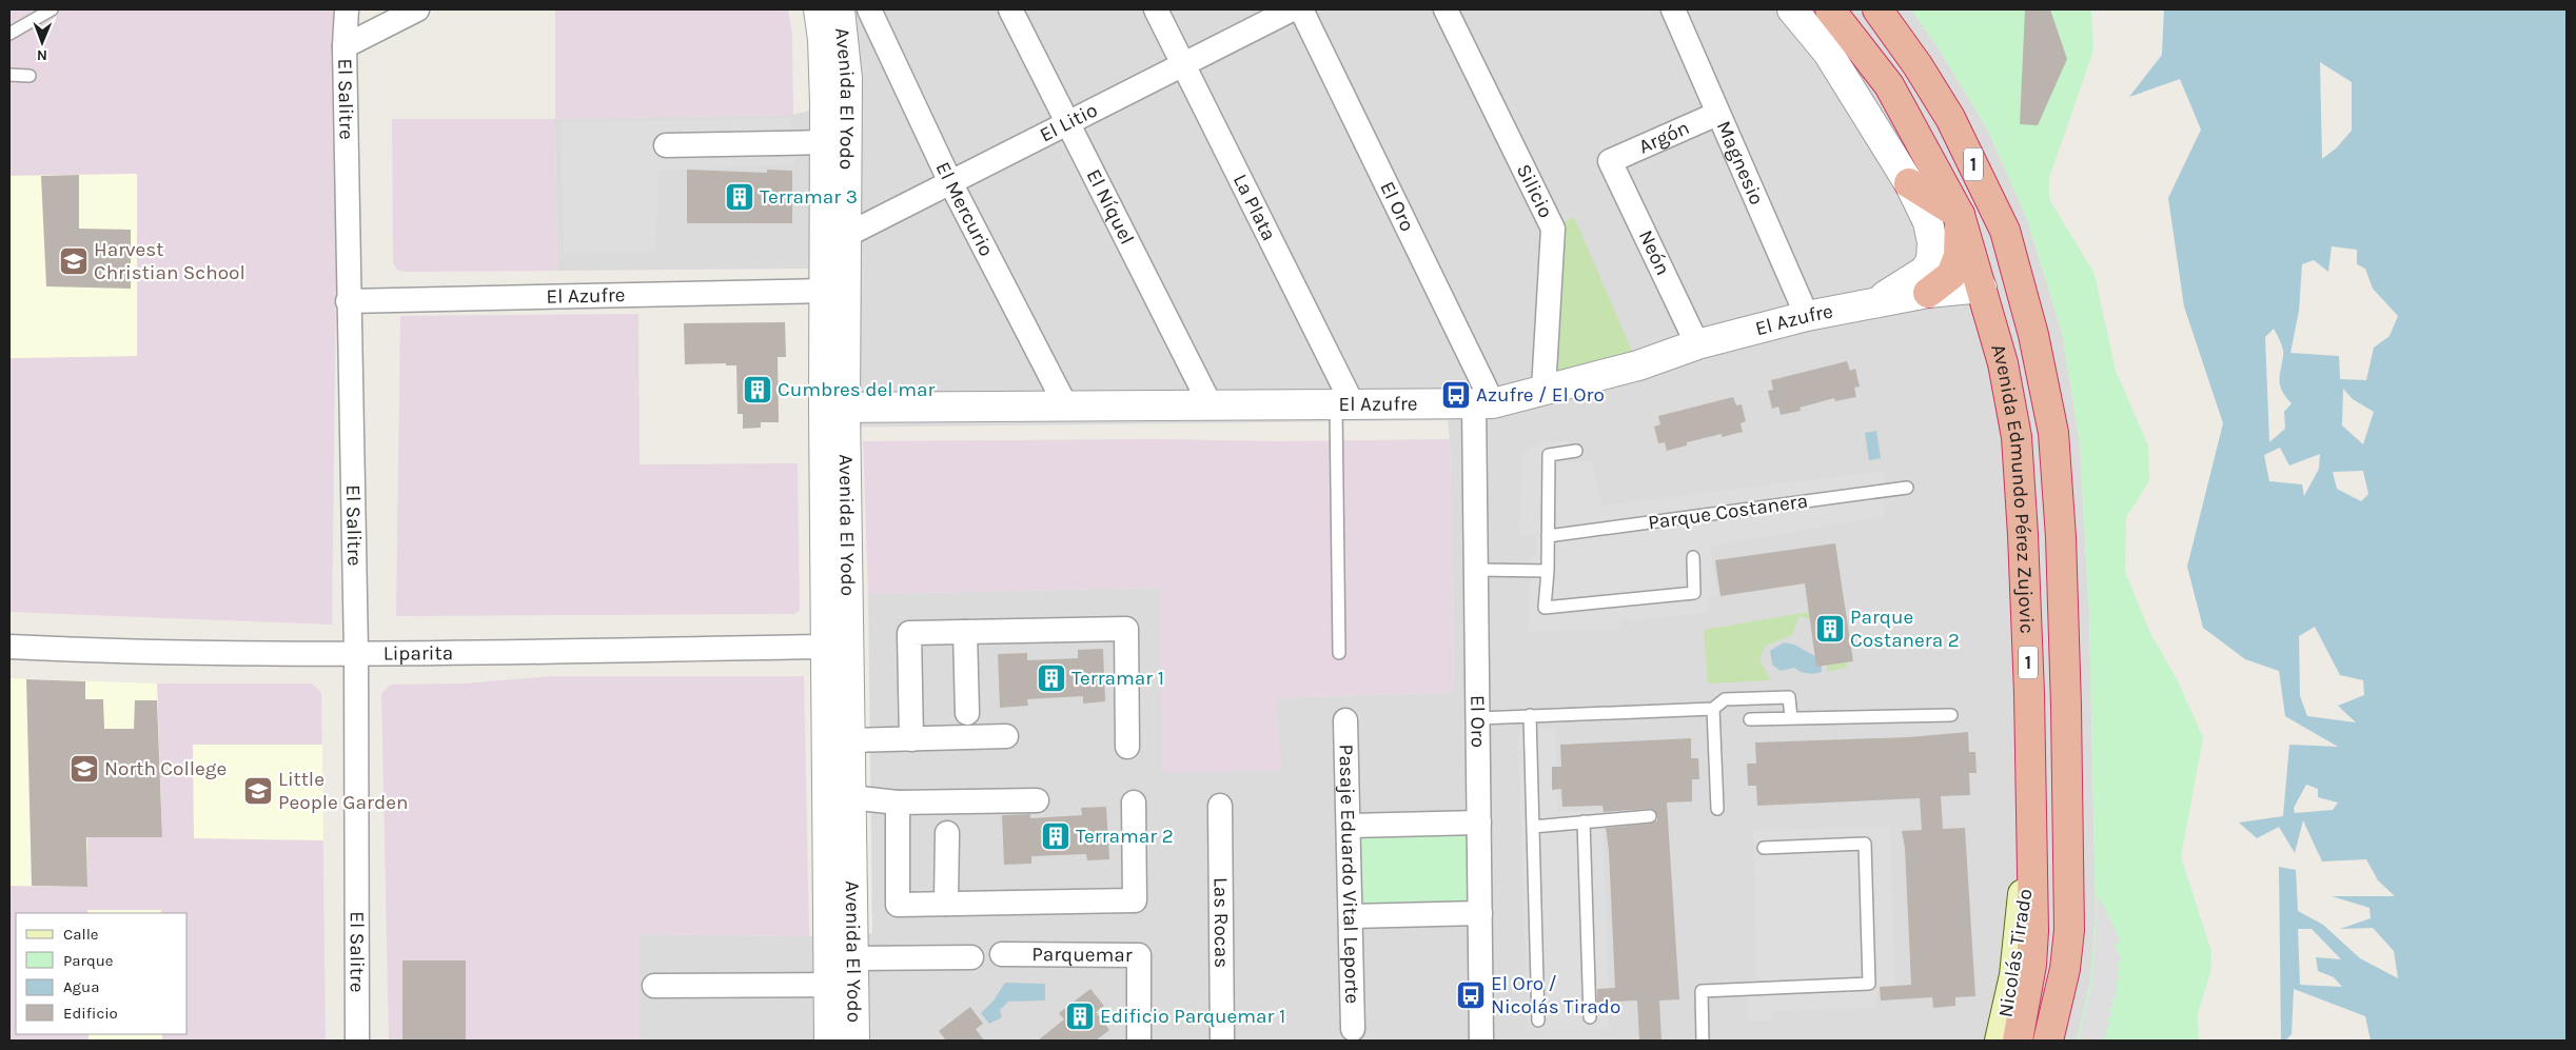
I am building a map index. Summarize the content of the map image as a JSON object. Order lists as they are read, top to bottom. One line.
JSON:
{"streets":{"highway":["1","Avenida Edmundo Pérez Zujovic"],"main road":["Nicolás Tirado"],"street":["Avenida El Yodo","El Salitre","El Litio","Argón","Magnesio","Silicio","La Plata","El Oro","El Níquel","El Mercurio","Neón","El Azufre","Liparita","Pasaje Eduardo Vital Leporte","Las Rocas","Parquemar"],"lane":["Parque Costanera"]},"crossings":[["Avenida El Yodo","El Litio"],["Avenida El Yodo","El Azufre"],["Avenida El Yodo","Liparita"],["El Salitre","El Azufre"],["El Salitre","Liparita"],["El Litio","La Plata"],["El Litio","El Níquel"],["El Litio","El Mercurio"],["Argón","Magnesio"],["Argón","Neón"],["Magnesio","El Azufre"],["Silicio","El Azufre"],["La Plata","El Azufre"],["El Oro","El Azufre"],["El Níquel","El Azufre"],["El Mercurio","El Azufre"],["Neón","El Azufre"],["El Azufre","Avenida Edmundo Pérez Zujovic"],["Avenida Edmundo Pérez Zujovic","Nicolás Tirado"]],"places":{"building":["Terramar 3","Cumbres del mar","Parque Costanera 2","Terramar 1","Terramar 2","Edificio Parquemar 1"],"school or university":["Harvest Christian School","North College","Little People Garden"],"bus stop":["Azufre / El Oro","El Oro / Nicolás Tirado"]},"legend":["Calle","Parque","Agua","Edificio"],"north":"bottom"}
